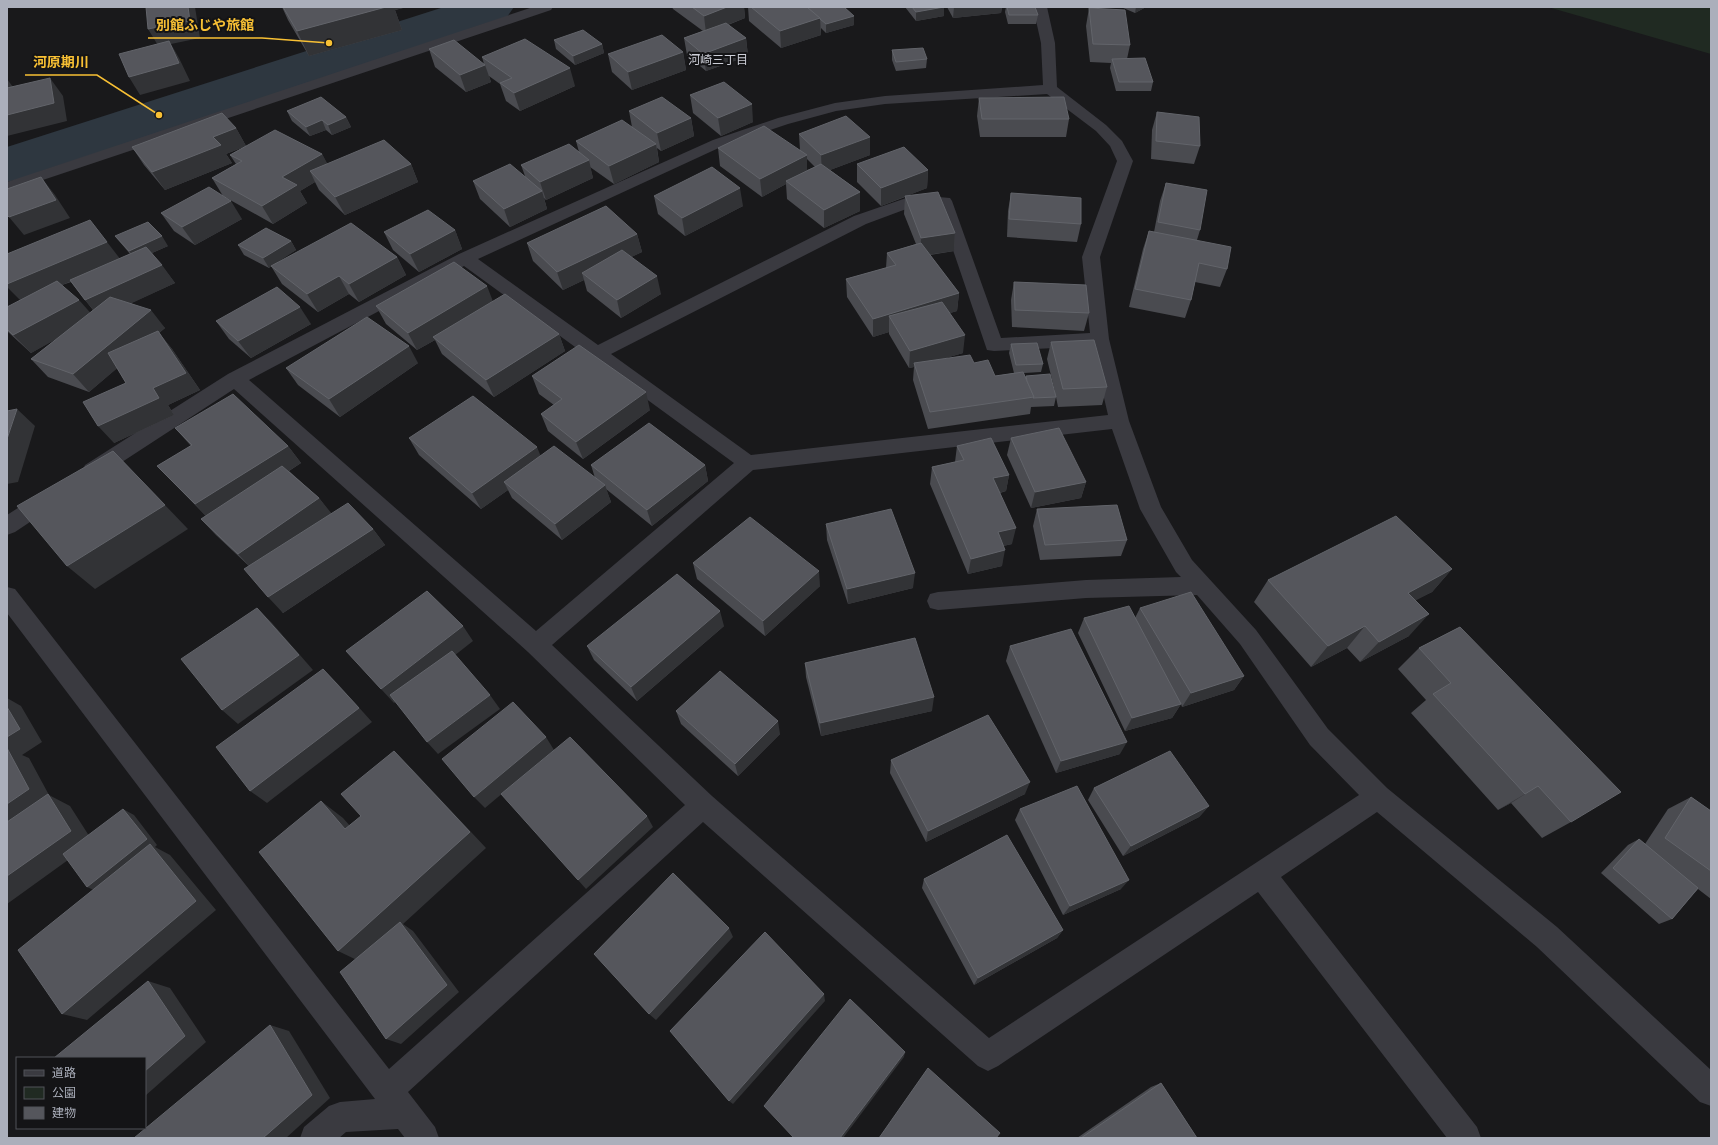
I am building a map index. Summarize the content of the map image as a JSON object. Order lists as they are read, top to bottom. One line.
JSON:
{"districts":["河崎三丁目"],"places":["別館ふじや旅館","河原期川"],"legend":["道路","公園","建物"]}
